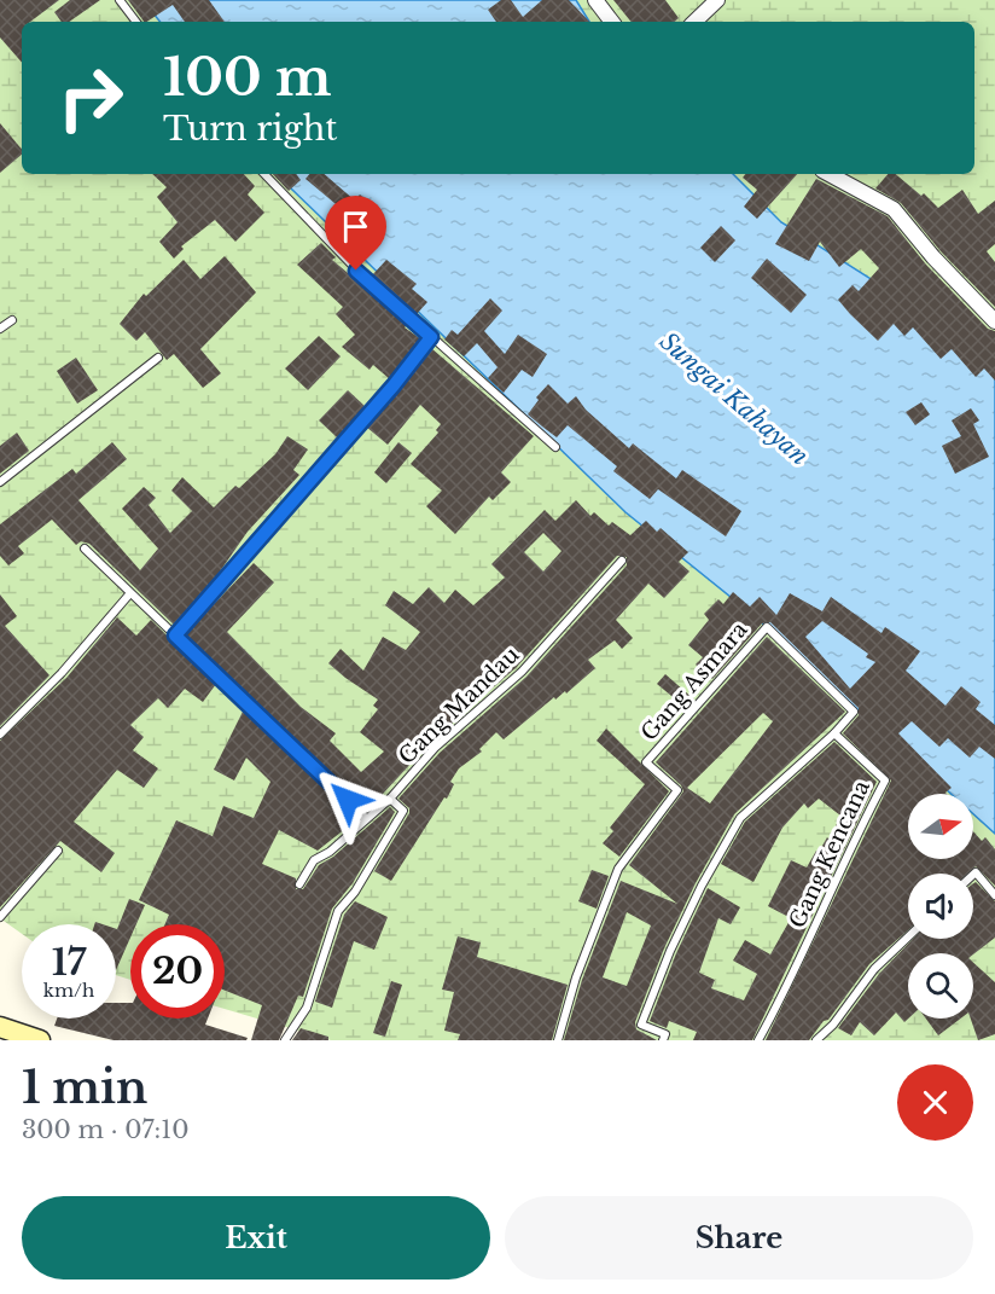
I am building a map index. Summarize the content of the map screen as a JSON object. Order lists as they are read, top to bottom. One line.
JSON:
{"streets":{"lane":["Gang Asmara","Gang Mandau","Gang Kencana"]},"crossings":[["Gang Asmara","Gang Kencana"]],"water":["Sungai Kahayan"],"north":"right","page":{"turn":["100 m","Turn right"],"speed":"17 km/h","limit":"20","heading":["1 min","300 m · 07:10"],"buttons":["Exit","Share"]}}
